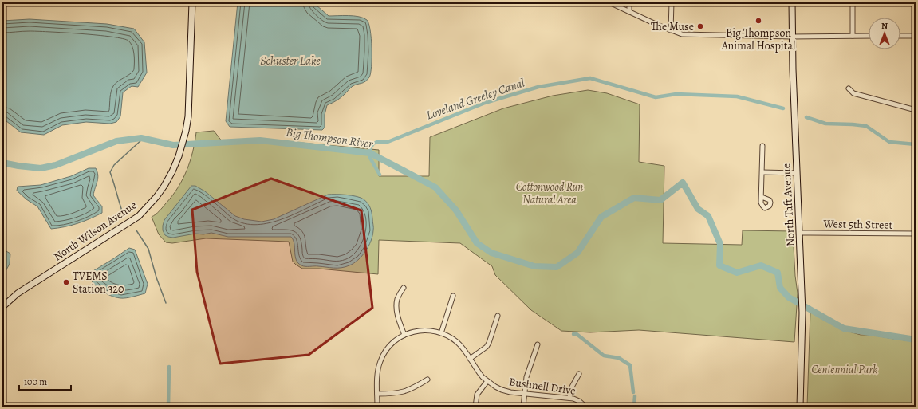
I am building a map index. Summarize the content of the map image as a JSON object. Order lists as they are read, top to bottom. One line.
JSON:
{"streets":{"main road":["North Taft Avenue","North Wilson Avenue"],"street":["West 5th Street","Bushnell Drive"]},"crossings":[["North Taft Avenue","West 5th Street"]],"water":["Schuster Lake","Loveland Greeley Canal","Big Thompson River"],"parks":["Cottonwood Run Natural Area","Centennial Park"],"places":["Big Thompson Animal Hospital","The Muse","TVEMS Station 320"],"scale_bar":"100 m","north":"top"}
